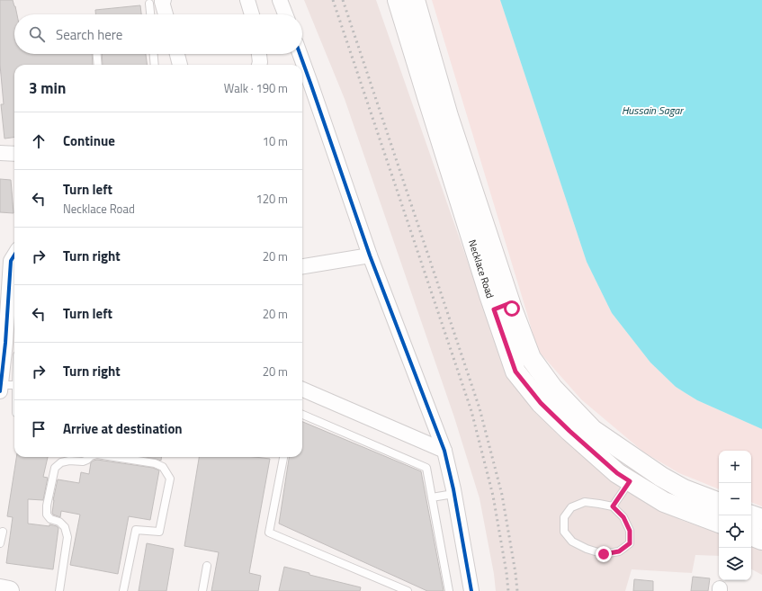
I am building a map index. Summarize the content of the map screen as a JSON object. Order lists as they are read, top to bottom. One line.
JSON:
{"streets":{"main road":["Necklace Road"]},"water":["Hussain Sagar"],"page":{"search":"Search here","heading":["3 min","Walk · 190 m"],"list":[["Continue","10 m"],["Turn left","Necklace Road","120 m"],["Turn right","20 m"],["Turn left","20 m"],["Turn right","20 m"],"Arrive at destination"],"map_buttons":["+","−"]}}
